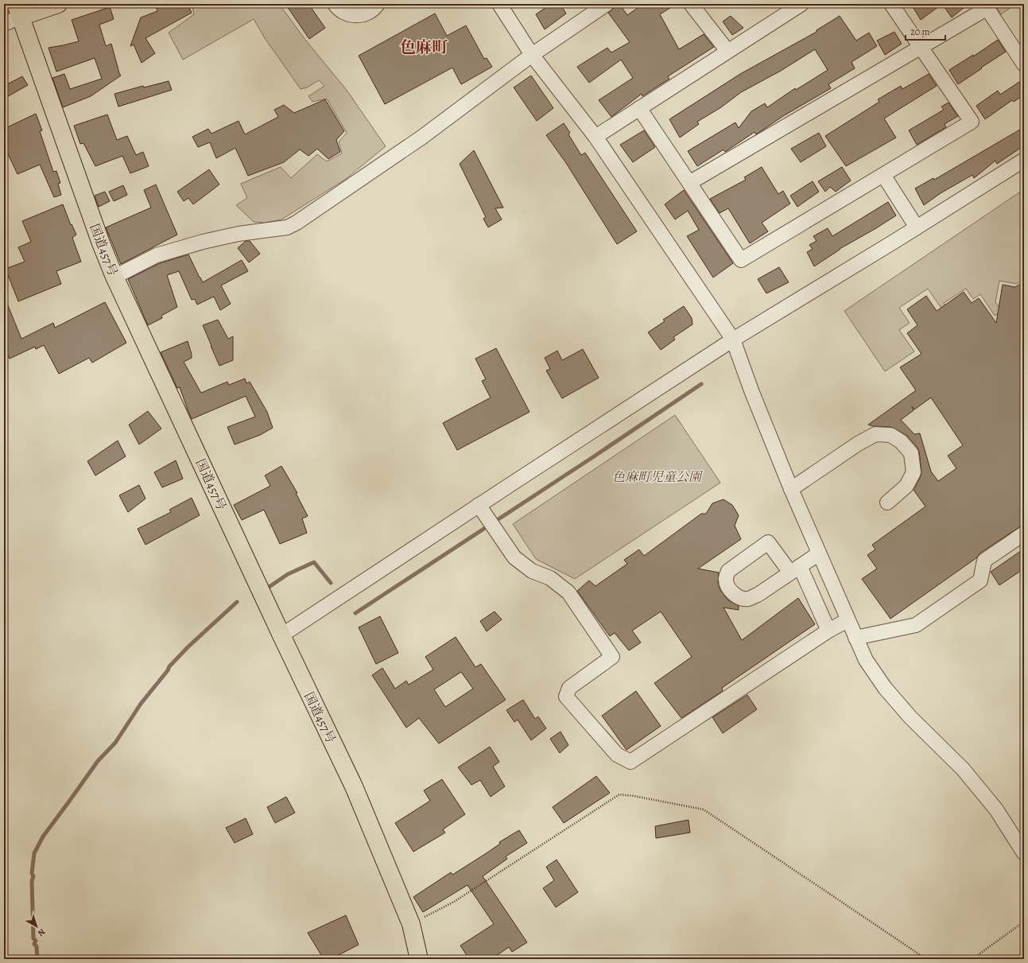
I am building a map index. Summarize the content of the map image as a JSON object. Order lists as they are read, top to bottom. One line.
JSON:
{"streets":{"main road":["国道457号"]},"districts":["色麻町"],"parks":["色麻町児童公園"],"scale_bar":"20 m","north":"bottom right"}
